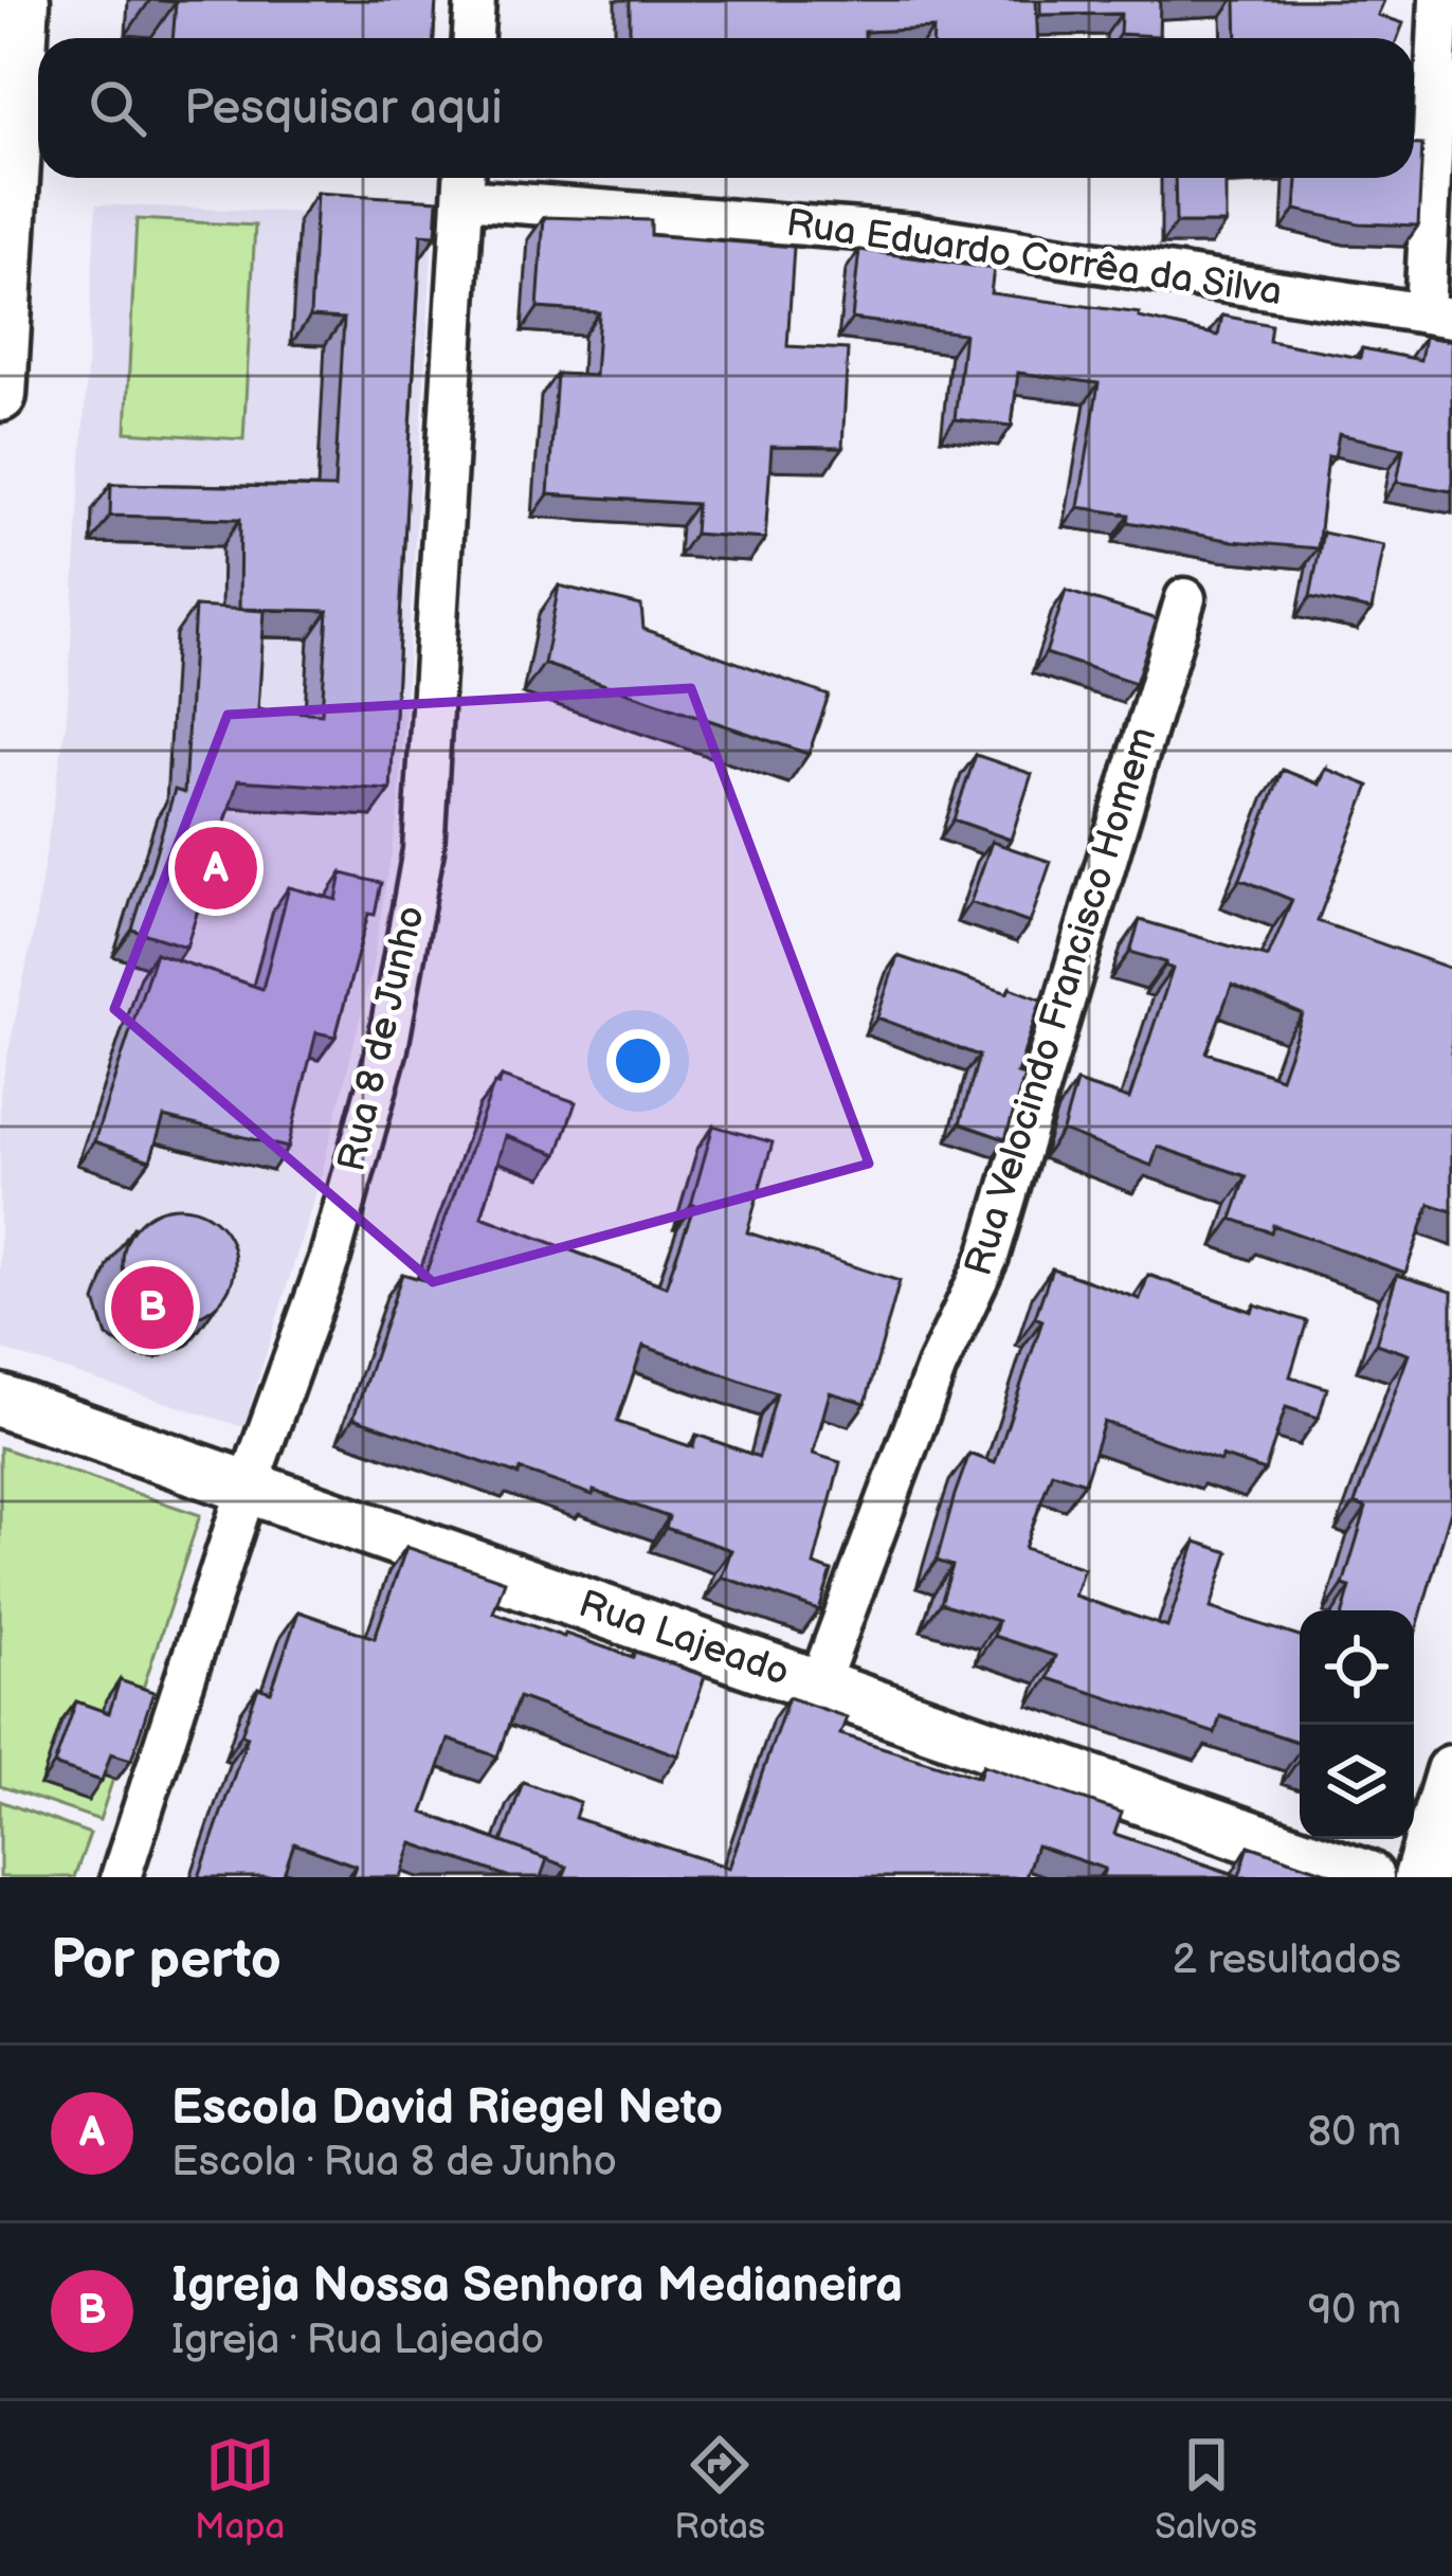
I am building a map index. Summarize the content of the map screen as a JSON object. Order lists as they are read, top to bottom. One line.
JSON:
{"streets":{"street":["Rua Eduardo Corrêa da Silva","Rua Velocindo Francisco Homem","Rua 8 de Junho","Rua Lajeado"]},"crossings":[["Rua Eduardo Corrêa da Silva","Rua 8 de Junho"],["Rua Velocindo Francisco Homem","Rua Lajeado"],["Rua 8 de Junho","Rua Lajeado"]],"page":{"search":"Pesquisar aqui","pins":["A","B"],"heading":["Por perto","2 resultados"],"list":[{"mark":"A","name":"Escola David Riegel Neto","note":"Escola · Rua 8 de Junho","value":"80 m"},{"mark":"B","name":"Igreja Nossa Senhora Medianeira","note":"Igreja · Rua Lajeado","value":"90 m"}],"nav":["Mapa","Rotas","Salvos"]}}
